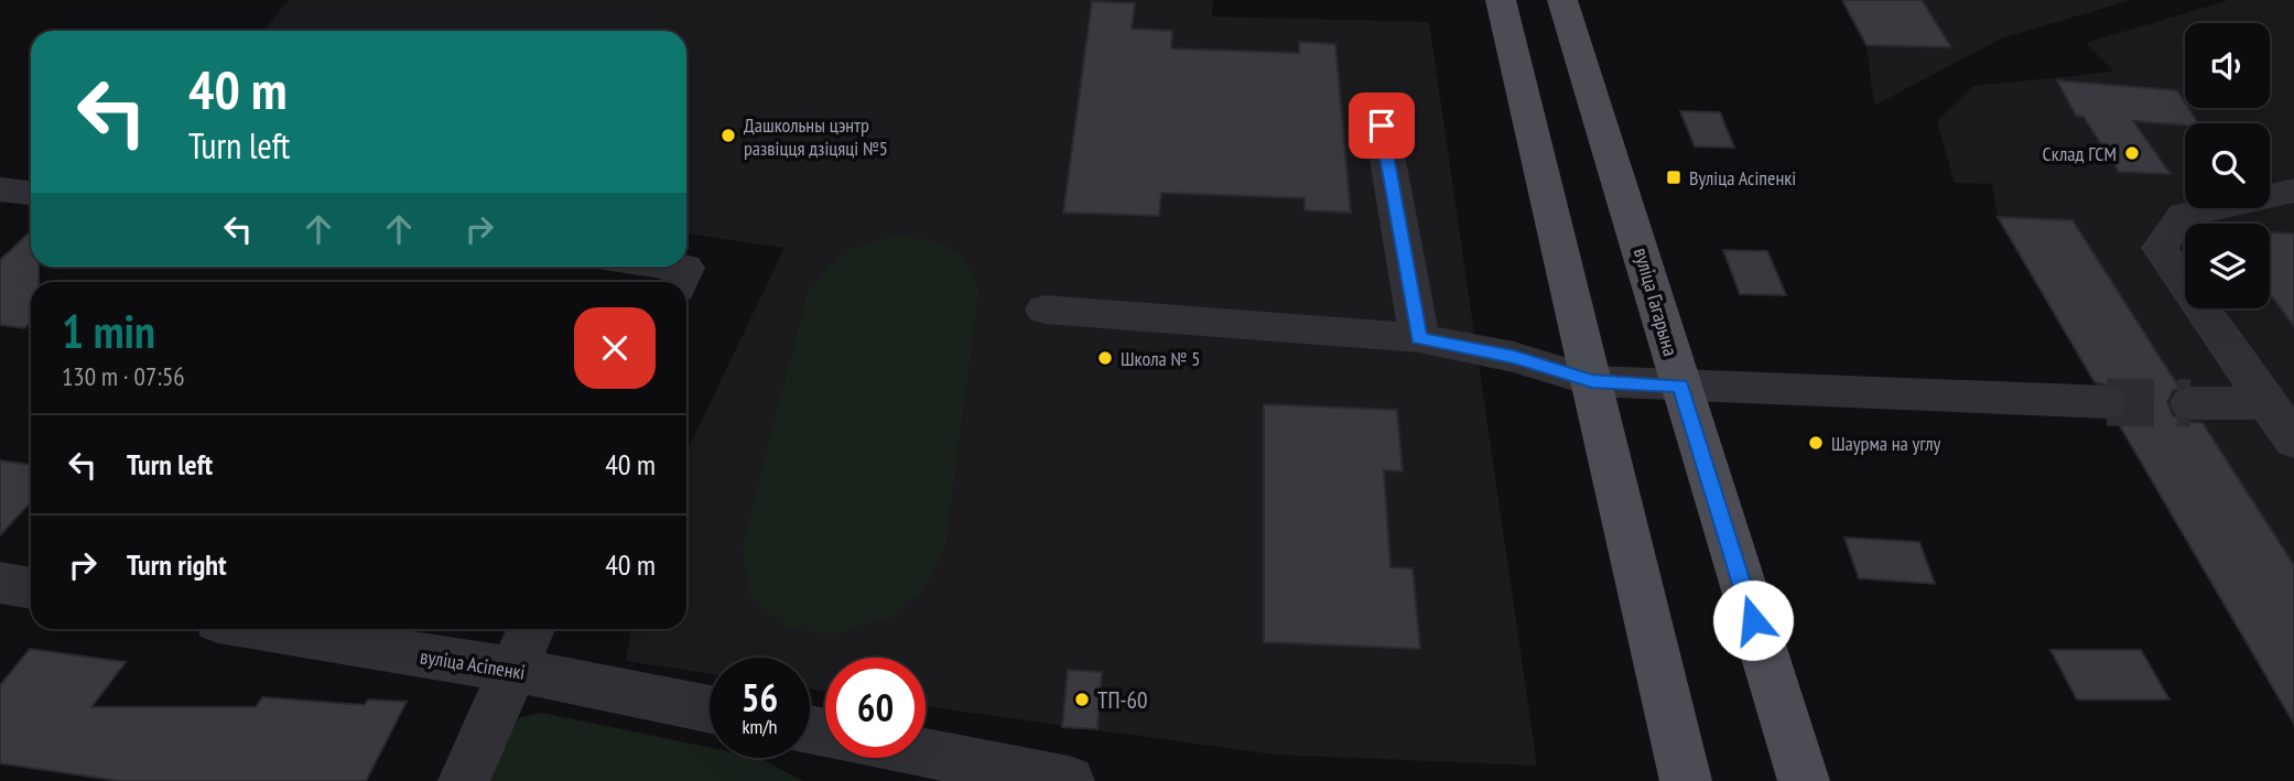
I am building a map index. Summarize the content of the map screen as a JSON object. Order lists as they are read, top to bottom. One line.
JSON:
{"streets":{"main road":["вуліца Гагарына"],"street":["вуліца Асіпенкі"]},"places":{"other":["Дашкольны цэнтр развіцця дзіцяці №5","Склад ГСМ","Школа № 5","Шаурма на углу","ТП-60"],"transit":["Вуліца Асіпенкі"]},"page":{"turn":["40 m","Turn left"],"heading":["1 min","130 m · 07:56"],"list":[{"name":"Turn left","value":"40 m"},{"name":"Turn right","value":"40 m"}],"speed":"56 km/h","limit":"60"}}
